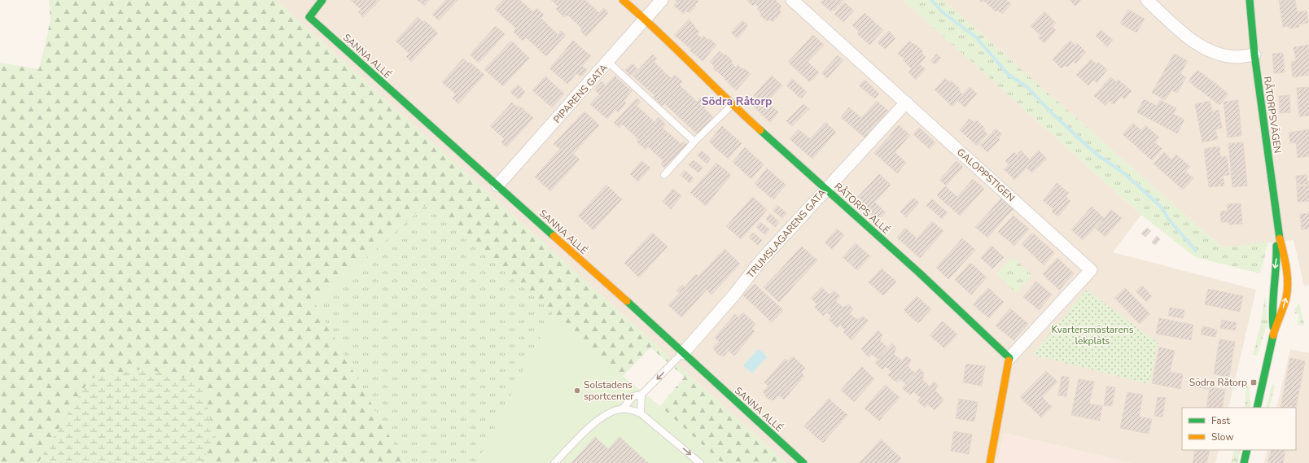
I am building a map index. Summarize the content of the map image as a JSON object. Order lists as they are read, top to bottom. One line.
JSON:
{"streets":{"street":["SANNA ALLÉ","PIPARENS GATA","RÅTORPSVÄGEN","GALOPPSTIGEN","RÅTORPS ALLÉ","TRUMSLAGARENS GATA"]},"crossings":[["SANNA ALLÉ","PIPARENS GATA"],["SANNA ALLÉ","TRUMSLAGARENS GATA"],["PIPARENS GATA","RÅTORPS ALLÉ"],["GALOPPSTIGEN","RÅTORPS ALLÉ"],["GALOPPSTIGEN","TRUMSLAGARENS GATA"],["RÅTORPS ALLÉ","TRUMSLAGARENS GATA"]],"districts":["Södra Råtorp"],"parks":["Kvartersmästarens lekplats"],"places":{"transit":["Södra Råtorp"],"other":["Solstadens sportcenter"]},"legend":["Fast","Slow"]}
